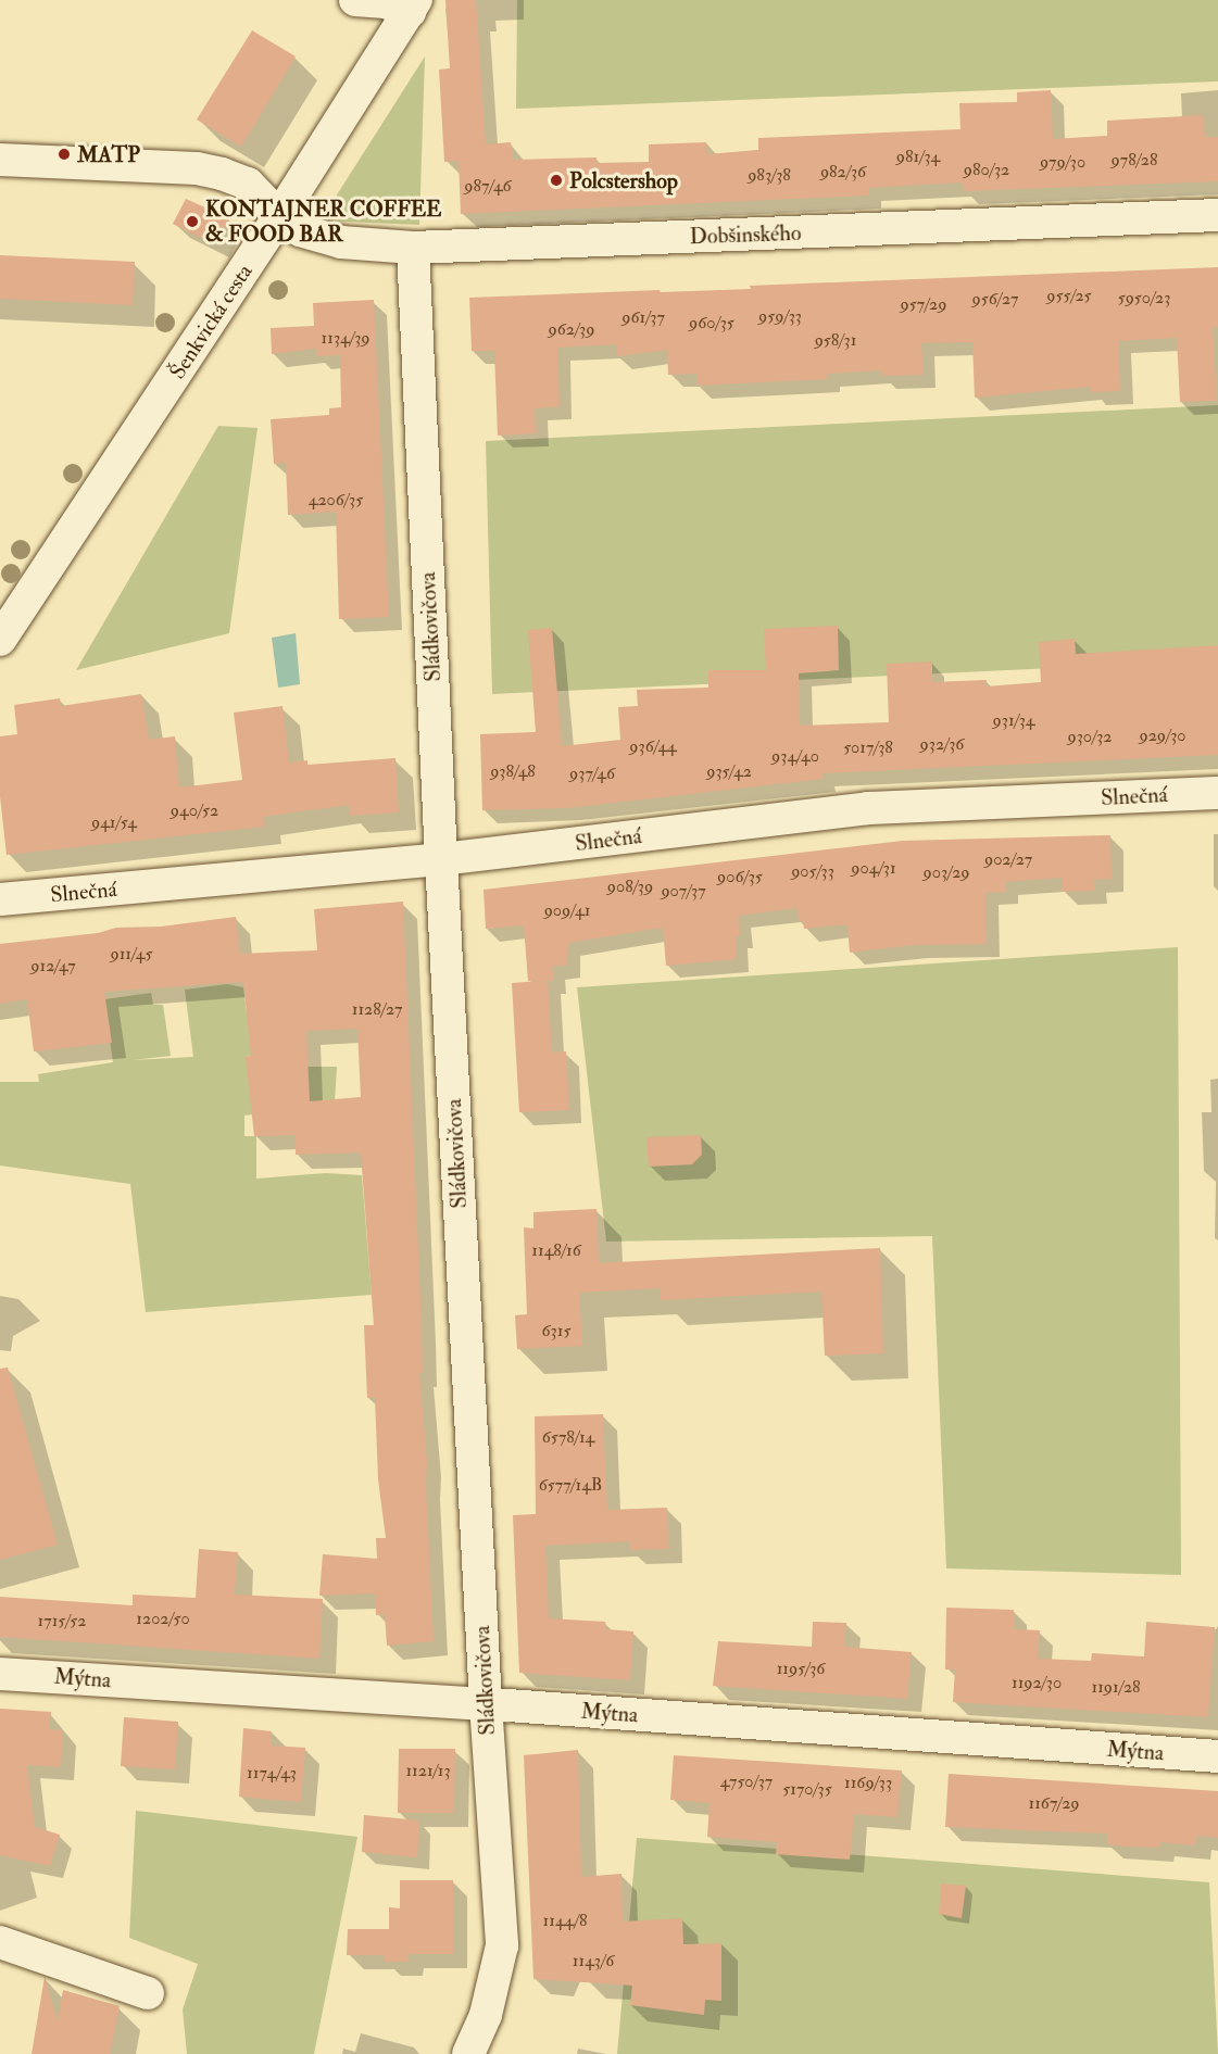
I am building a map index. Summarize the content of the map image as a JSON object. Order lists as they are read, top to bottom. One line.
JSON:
{"streets":{"street":["Dobšinského","Šenkvická cesta","Sládkovičova","Slnečná","Mýtna"]},"crossings":[["Dobšinského","Šenkvická cesta"],["Dobšinského","Sládkovičova"],["Sládkovičova","Slnečná"],["Sládkovičova","Mýtna"]],"places":["MATP","Polcstershop","KONTAJNER COFFEE & FOOD BAR"],"house_numbers":["981/34","978/28","979/30","980/32","982/36","983/38","987/46","955/25","5950/23","956/27","957/29","959/33","961/37","960/35","962/39","1134/39","958/31","4206/35","931/34","929/30","930/32","932/36","936/44","5017/38","934/40","938/48","935/42","937/46","940/52","941/54","902/27","904/31","905/33","903/29","906/35","908/39","907/37","909/41","911/45","912/47","1128/27","1148/16","6315","6578/14","6577/14B","1202/50","1715/52","1195/36","1192/30","1191/28","1121/13","1174/43","4750/37","1169/33","5170/35","1167/29","1144/8","1143/6"]}
